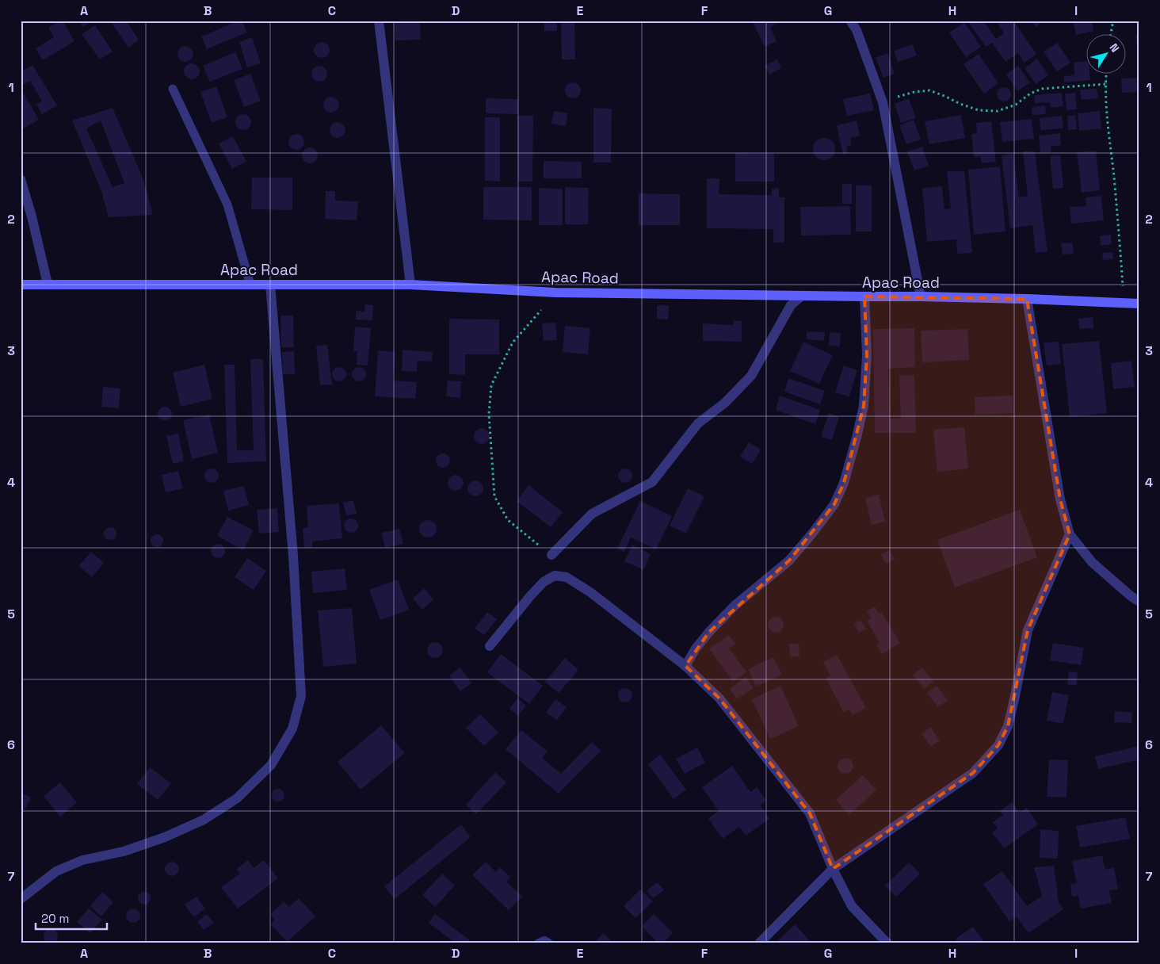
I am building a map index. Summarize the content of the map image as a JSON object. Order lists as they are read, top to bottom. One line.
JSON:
{"streets":{"main road":["Apac Road"]},"scale_bar":"20 m","north":"top right","grid":{"columns":["A","B","C","D","E","F","G","H","I"],"rows":["1","2","3","4","5","6","7"]}}
